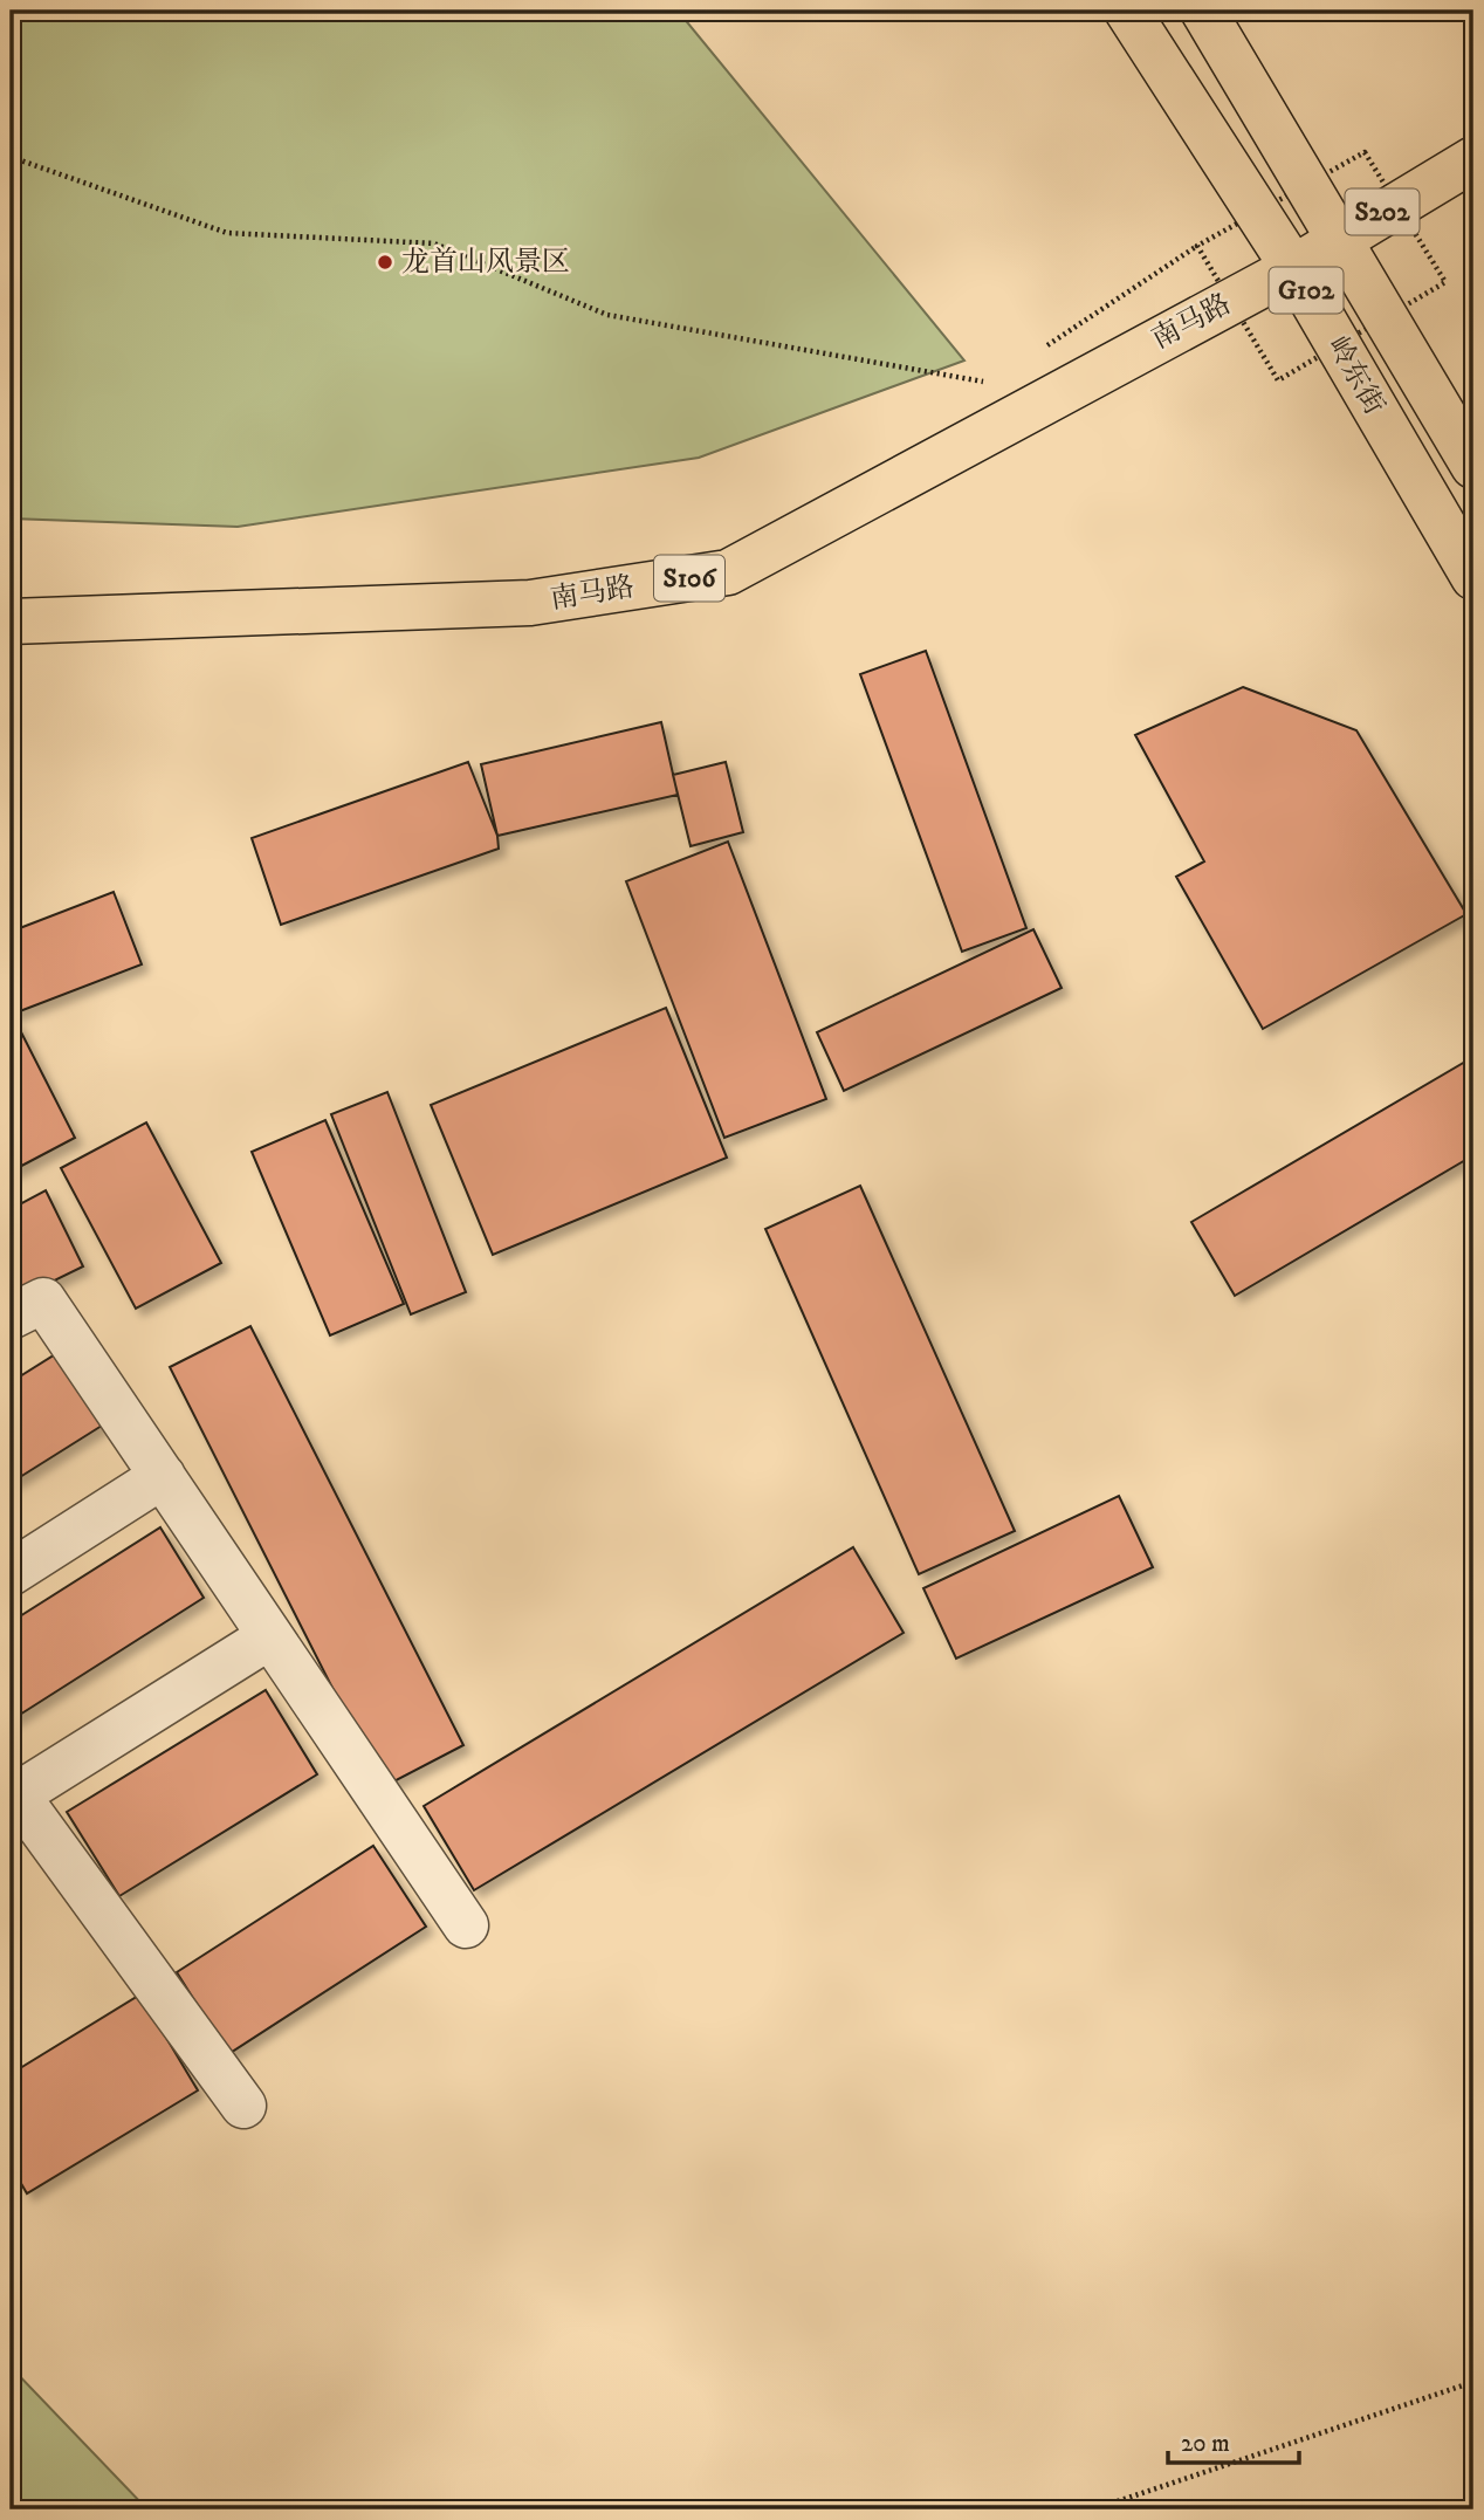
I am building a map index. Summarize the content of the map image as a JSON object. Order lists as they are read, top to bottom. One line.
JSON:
{"streets":{"main road":["S202","G102","南马路","岭东街","S106"]},"crossings":[["S202","南马路"],["S202","岭东街"],["南马路","岭东街"]],"places":["龙首山风景区"],"scale_bar":"20 m"}
